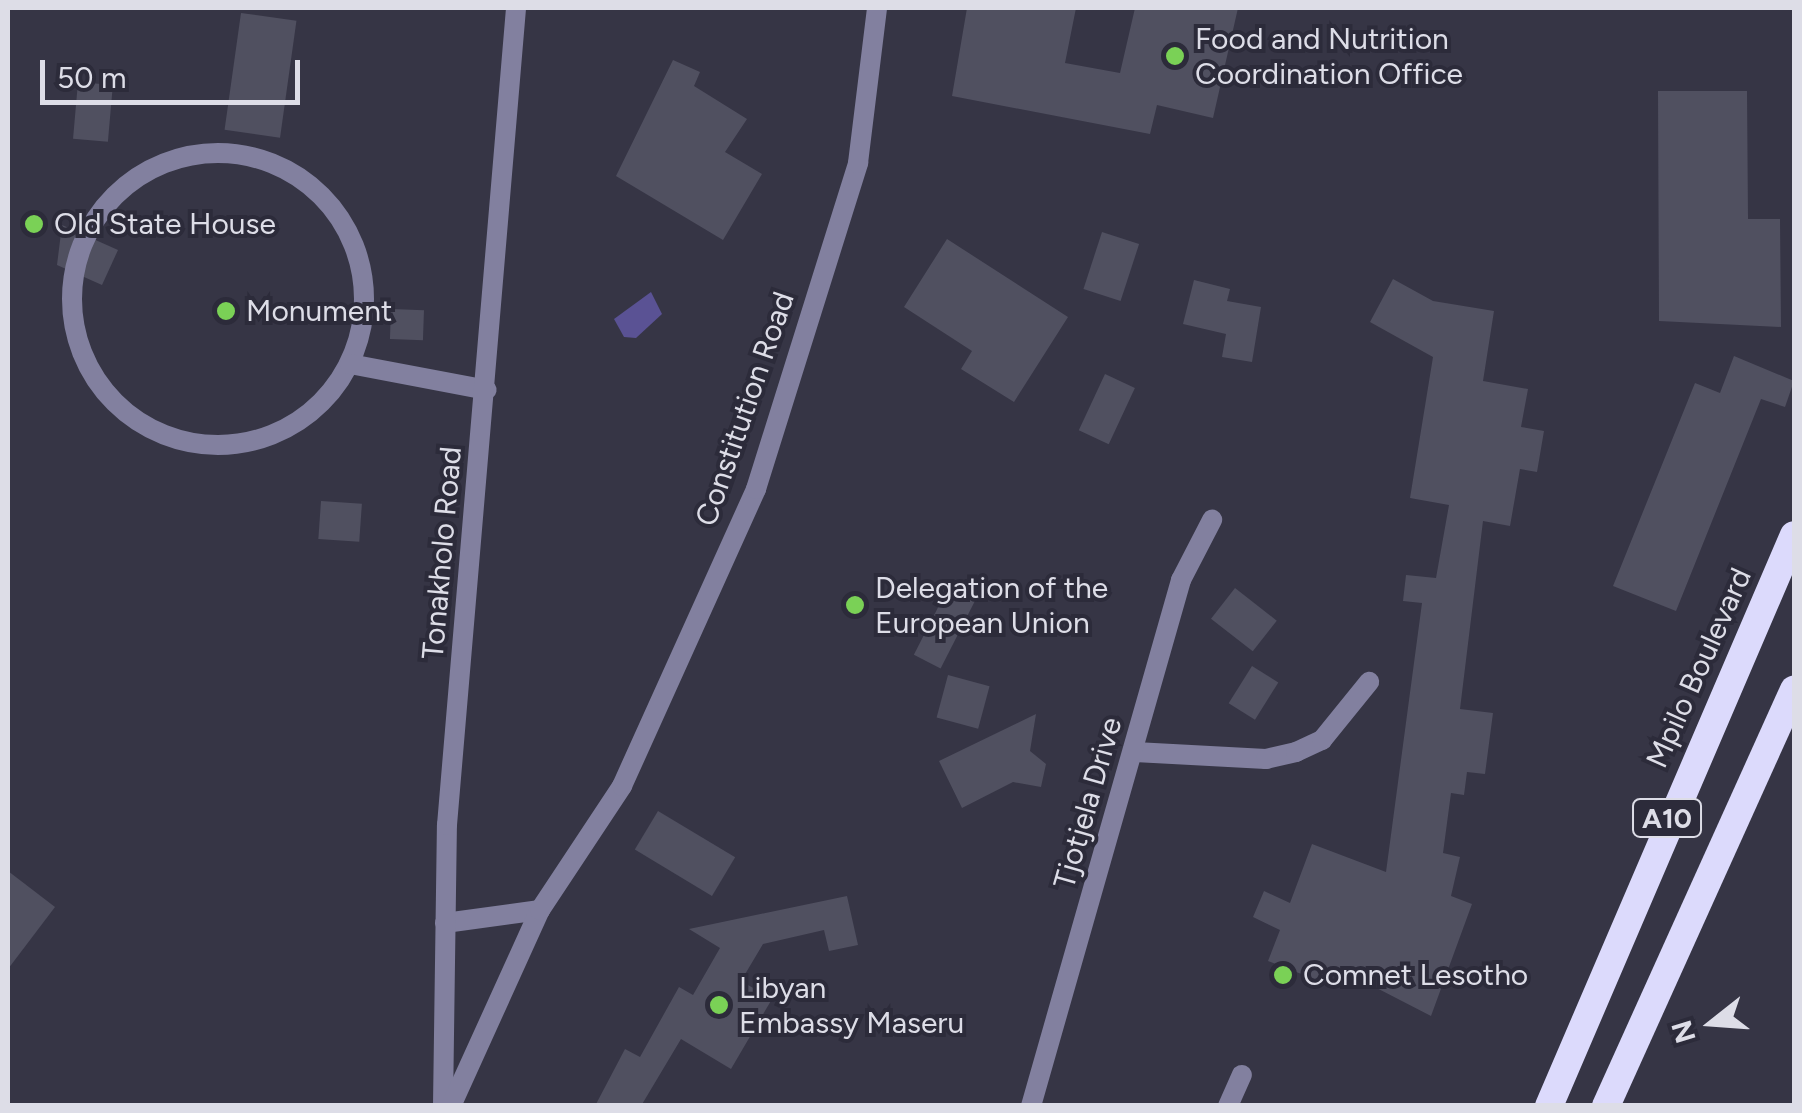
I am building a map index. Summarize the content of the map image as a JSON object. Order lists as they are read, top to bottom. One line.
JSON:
{"streets":{"highway":["Mpilo Boulevard","A10"],"street":["Constitution Road","Tonakholo Road","Tjotjela Drive"]},"places":["Food and Nutrition Coordination Office","Old State House","Monument","Delegation of the European Union","Comnet Lesotho","Libyan Embassy Maseru"],"scale_bar":"50 m","north":"left"}
